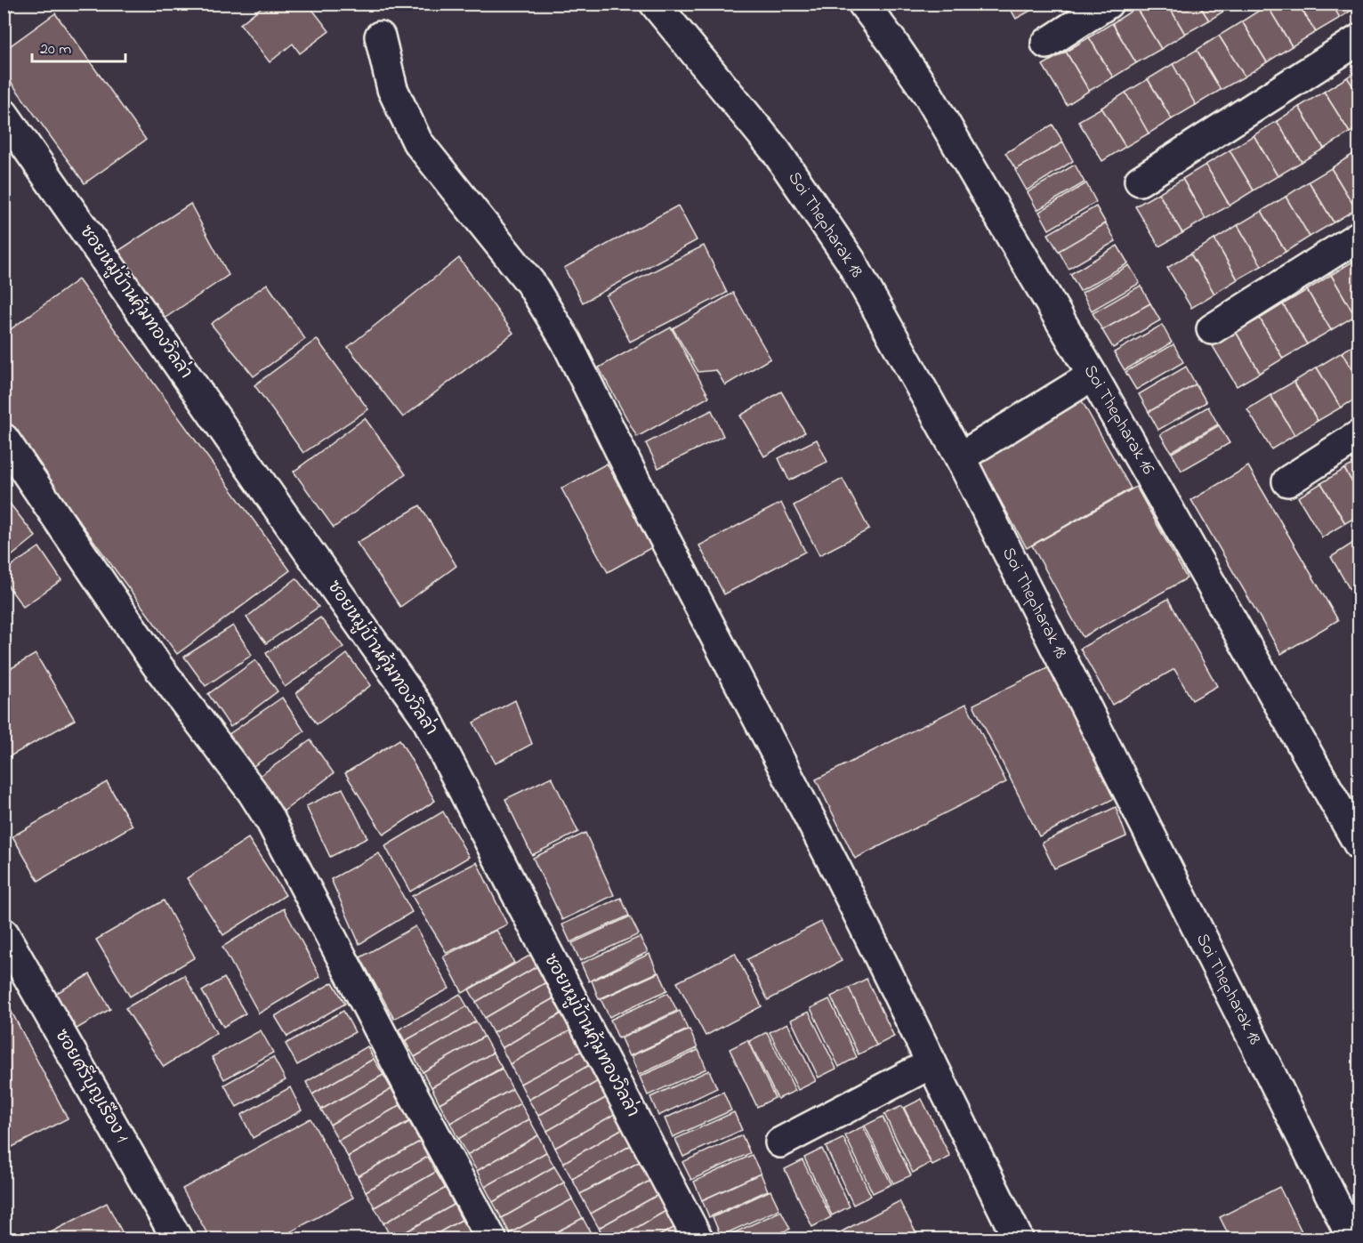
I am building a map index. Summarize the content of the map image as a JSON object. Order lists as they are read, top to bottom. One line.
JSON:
{"streets":{"street":["Soi Thepharak 18","ซอยหมู่บ้านคุ้มทองวิลล่า","Soi Thepharak 16","ซอยศรีบุญเรือง 1"]},"scale_bar":"20 m"}
